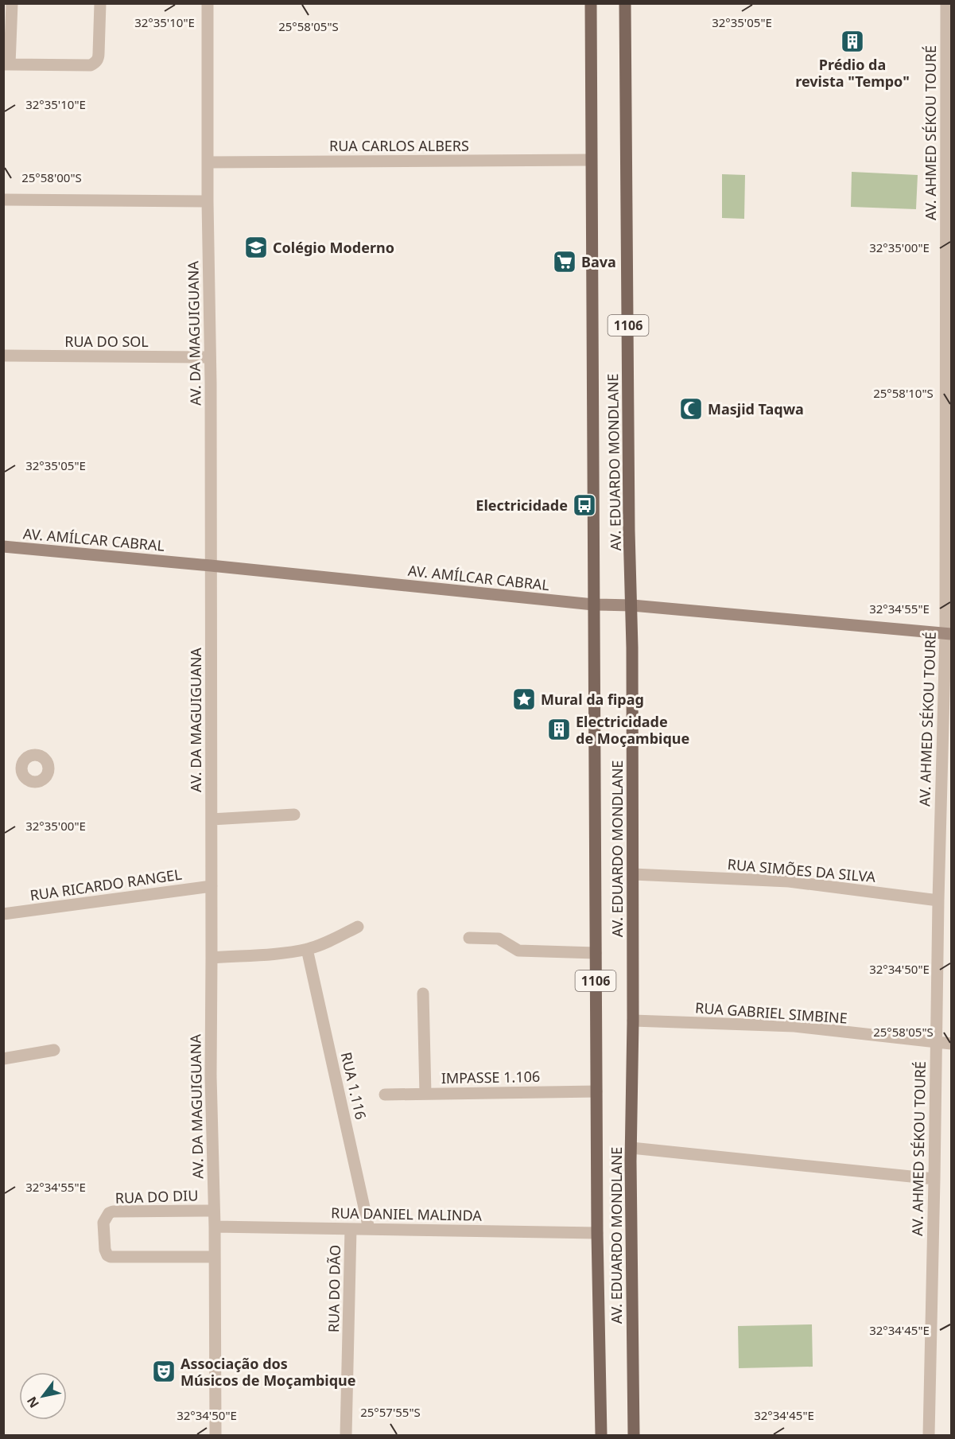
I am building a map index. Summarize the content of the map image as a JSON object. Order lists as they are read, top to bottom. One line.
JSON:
{"streets":{"main road":["1106","AV. EDUARDO MONDLANE"],"street":["AV. AHMED SÉKOU TOURÉ","RUA CARLOS ALBERS","AV. DA MAGUIGUANA","RUA DO SOL","AV. AMÍLCAR CABRAL","RUA SIMÕES DA SILVA","RUA RICARDO RANGEL","RUA GABRIEL SIMBINE","IMPASSE 1.106","RUA 1.116","RUA DO DIU","RUA DANIEL MALINDA","RUA DO DÃO"]},"crossings":[["AV. AHMED SÉKOU TOURÉ","AV. AMÍLCAR CABRAL"],["AV. AHMED SÉKOU TOURÉ","RUA SIMÕES DA SILVA"],["AV. AHMED SÉKOU TOURÉ","RUA GABRIEL SIMBINE"],["RUA CARLOS ALBERS","AV. DA MAGUIGUANA"],["RUA CARLOS ALBERS","AV. EDUARDO MONDLANE"],["AV. DA MAGUIGUANA","RUA DO SOL"],["AV. DA MAGUIGUANA","AV. AMÍLCAR CABRAL"],["AV. DA MAGUIGUANA","RUA RICARDO RANGEL"],["AV. DA MAGUIGUANA","RUA DO DIU"],["AV. DA MAGUIGUANA","RUA DANIEL MALINDA"],["AV. EDUARDO MONDLANE","AV. AMÍLCAR CABRAL"],["AV. EDUARDO MONDLANE","RUA SIMÕES DA SILVA"],["AV. EDUARDO MONDLANE","RUA GABRIEL SIMBINE"],["AV. EDUARDO MONDLANE","IMPASSE 1.106"],["AV. EDUARDO MONDLANE","RUA DANIEL MALINDA"],["RUA 1.116","RUA DANIEL MALINDA"],["RUA DANIEL MALINDA","RUA DO DÃO"]],"places":{"building":["Prédio da revista \"Tempo\"","Electricidade de Moçambique"],"school or university":["Colégio Moderno"],"supermarket":["Bava"],"mosque":["Masjid Taqwa"],"bus stop":["Electricidade"],"place":["Mural da fipag"],"theatre":["Associação dos Músicos de Moçambique"]},"north":"bottom left","coordinates":["32°35'10\"E","32°35'05\"E","25°58'05\"S","25°58'00\"S","32°35'00\"E","25°58'10\"S","32°34'55\"E","32°34'50\"E","32°34'45\"E","25°57'55\"S"]}
